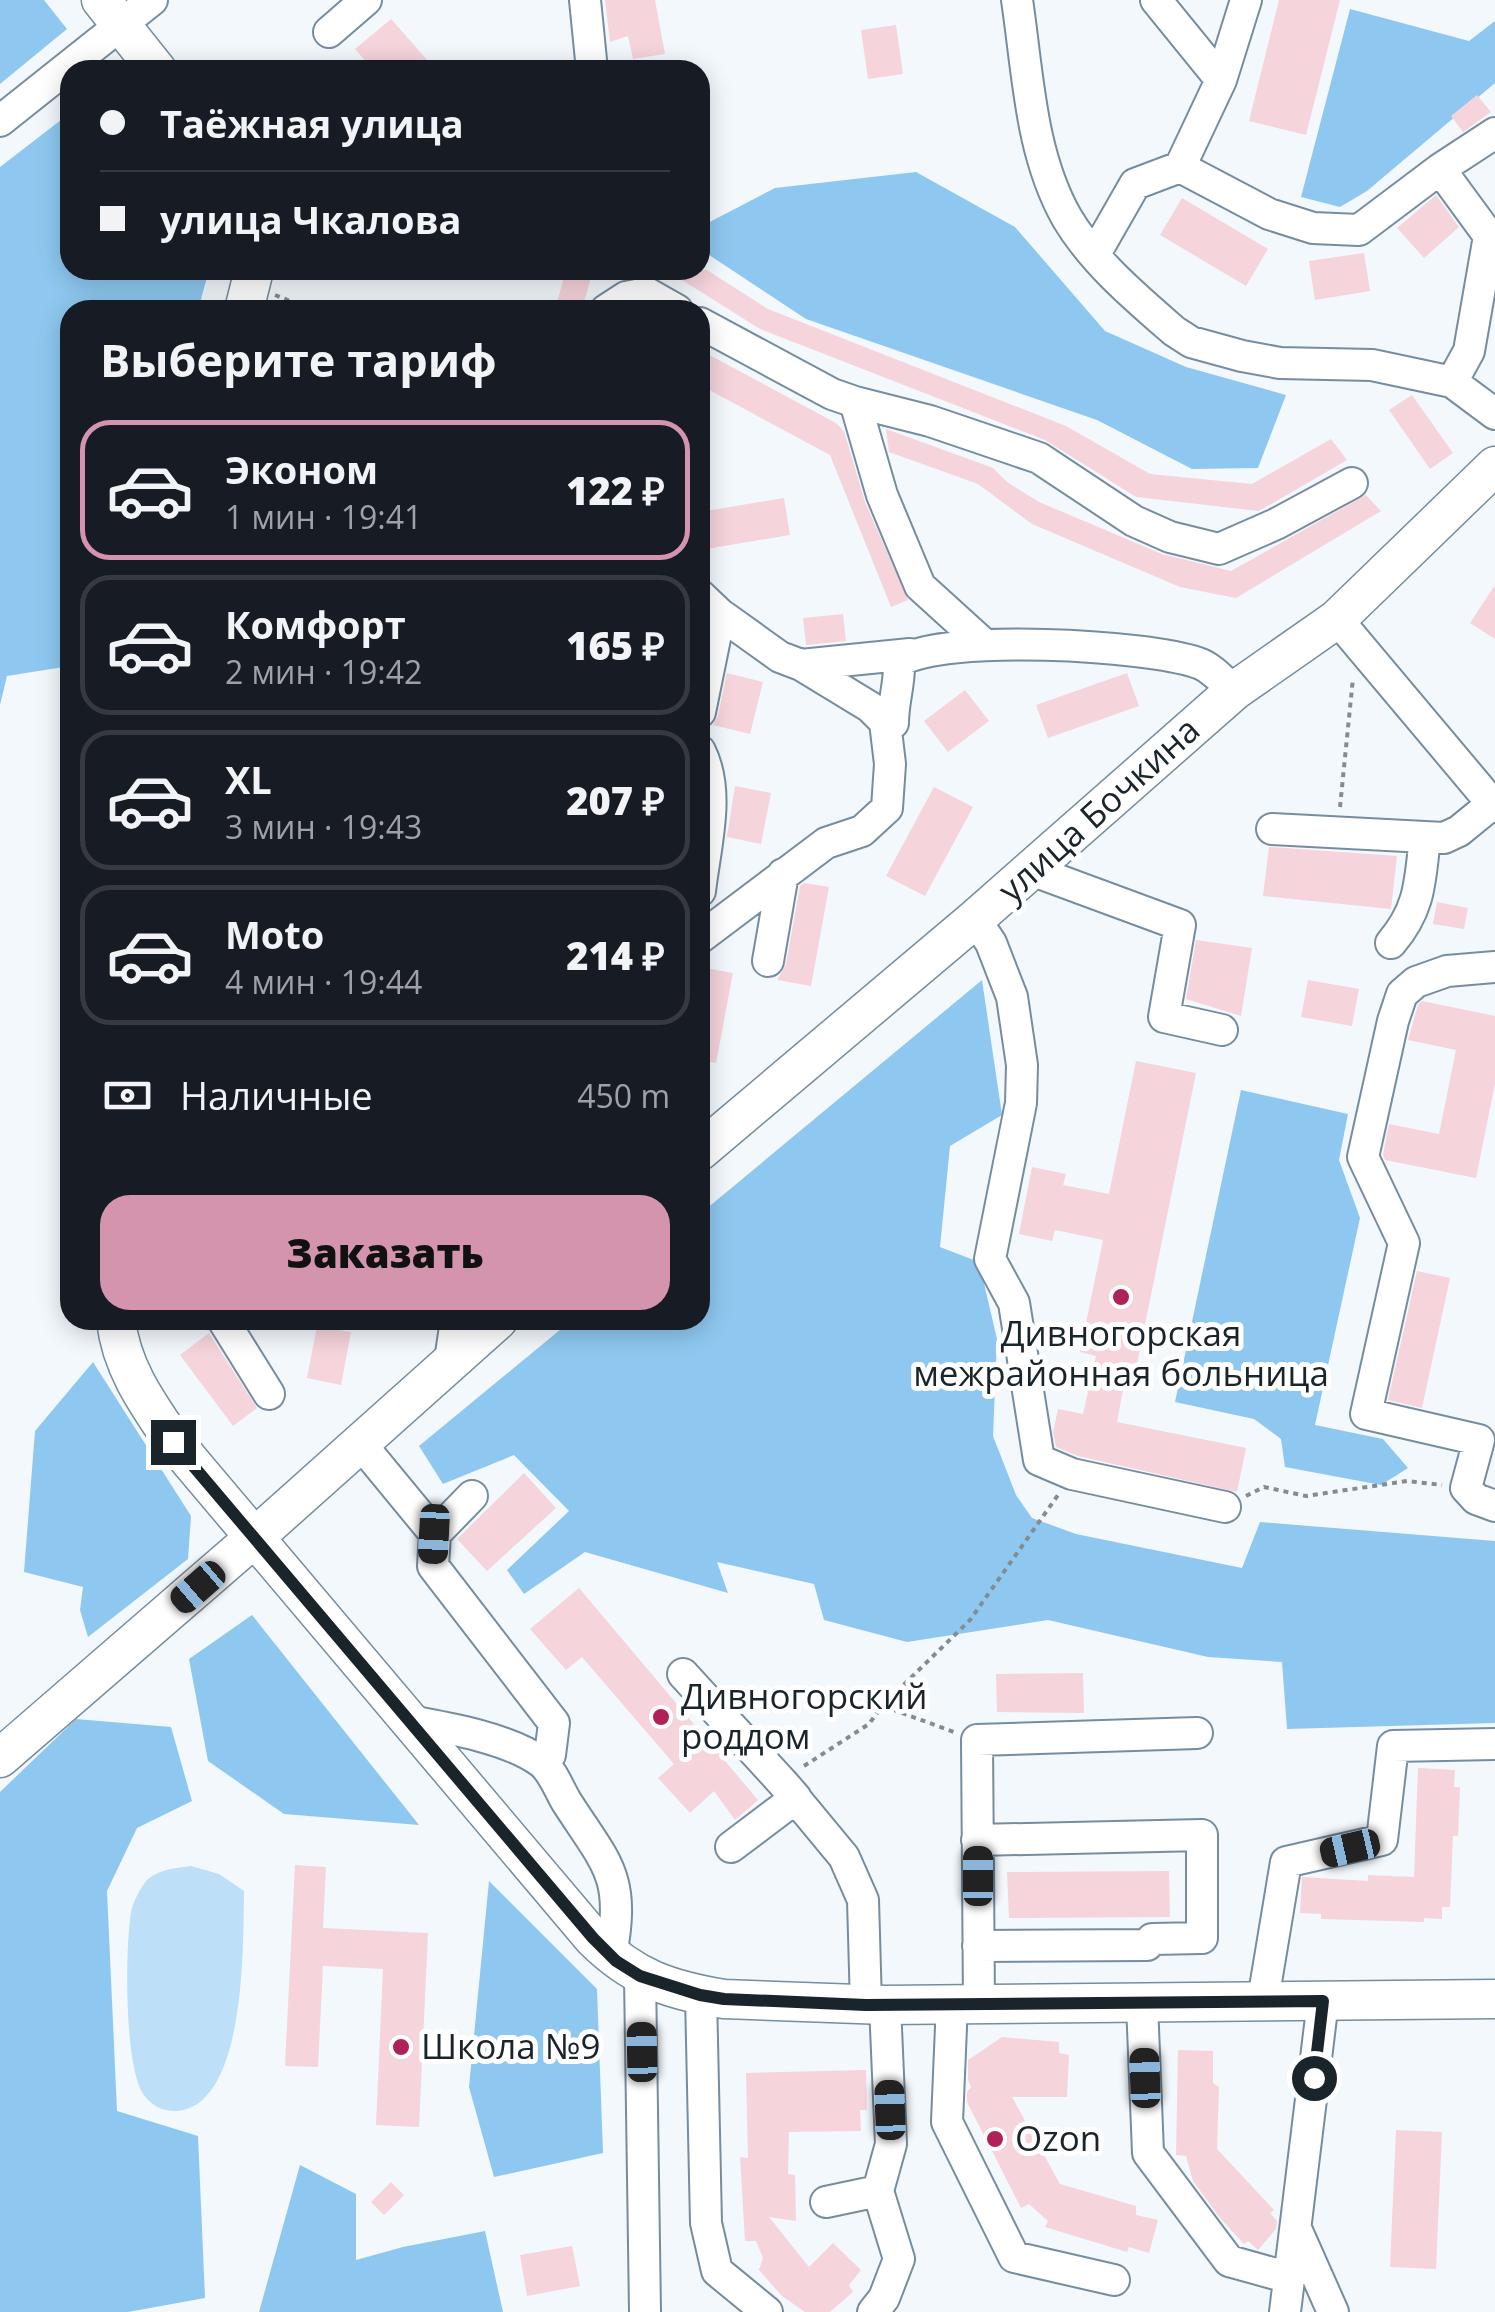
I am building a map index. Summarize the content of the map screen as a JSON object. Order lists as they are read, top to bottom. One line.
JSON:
{"streets":{"main road":["улица Бочкина"]},"places":["Дивногорская межрайонная больница","Дивногорский роддом","Школа №9","Ozon"],"page":{"banner":["Таёжная улица","улица Чкалова"],"heading":"Выберите тариф","list":[{"name":"Эконом","note":"1 мин · 19:41","value":"122 ₽"},{"name":"Комфорт","note":"2 мин · 19:42","value":"165 ₽"},{"name":"XL","note":"3 мин · 19:43","value":"207 ₽"},{"name":"Moto","note":"4 мин · 19:44","value":"214 ₽"}],"pay":["Наличные","450 m"],"buttons":"Заказать"}}
